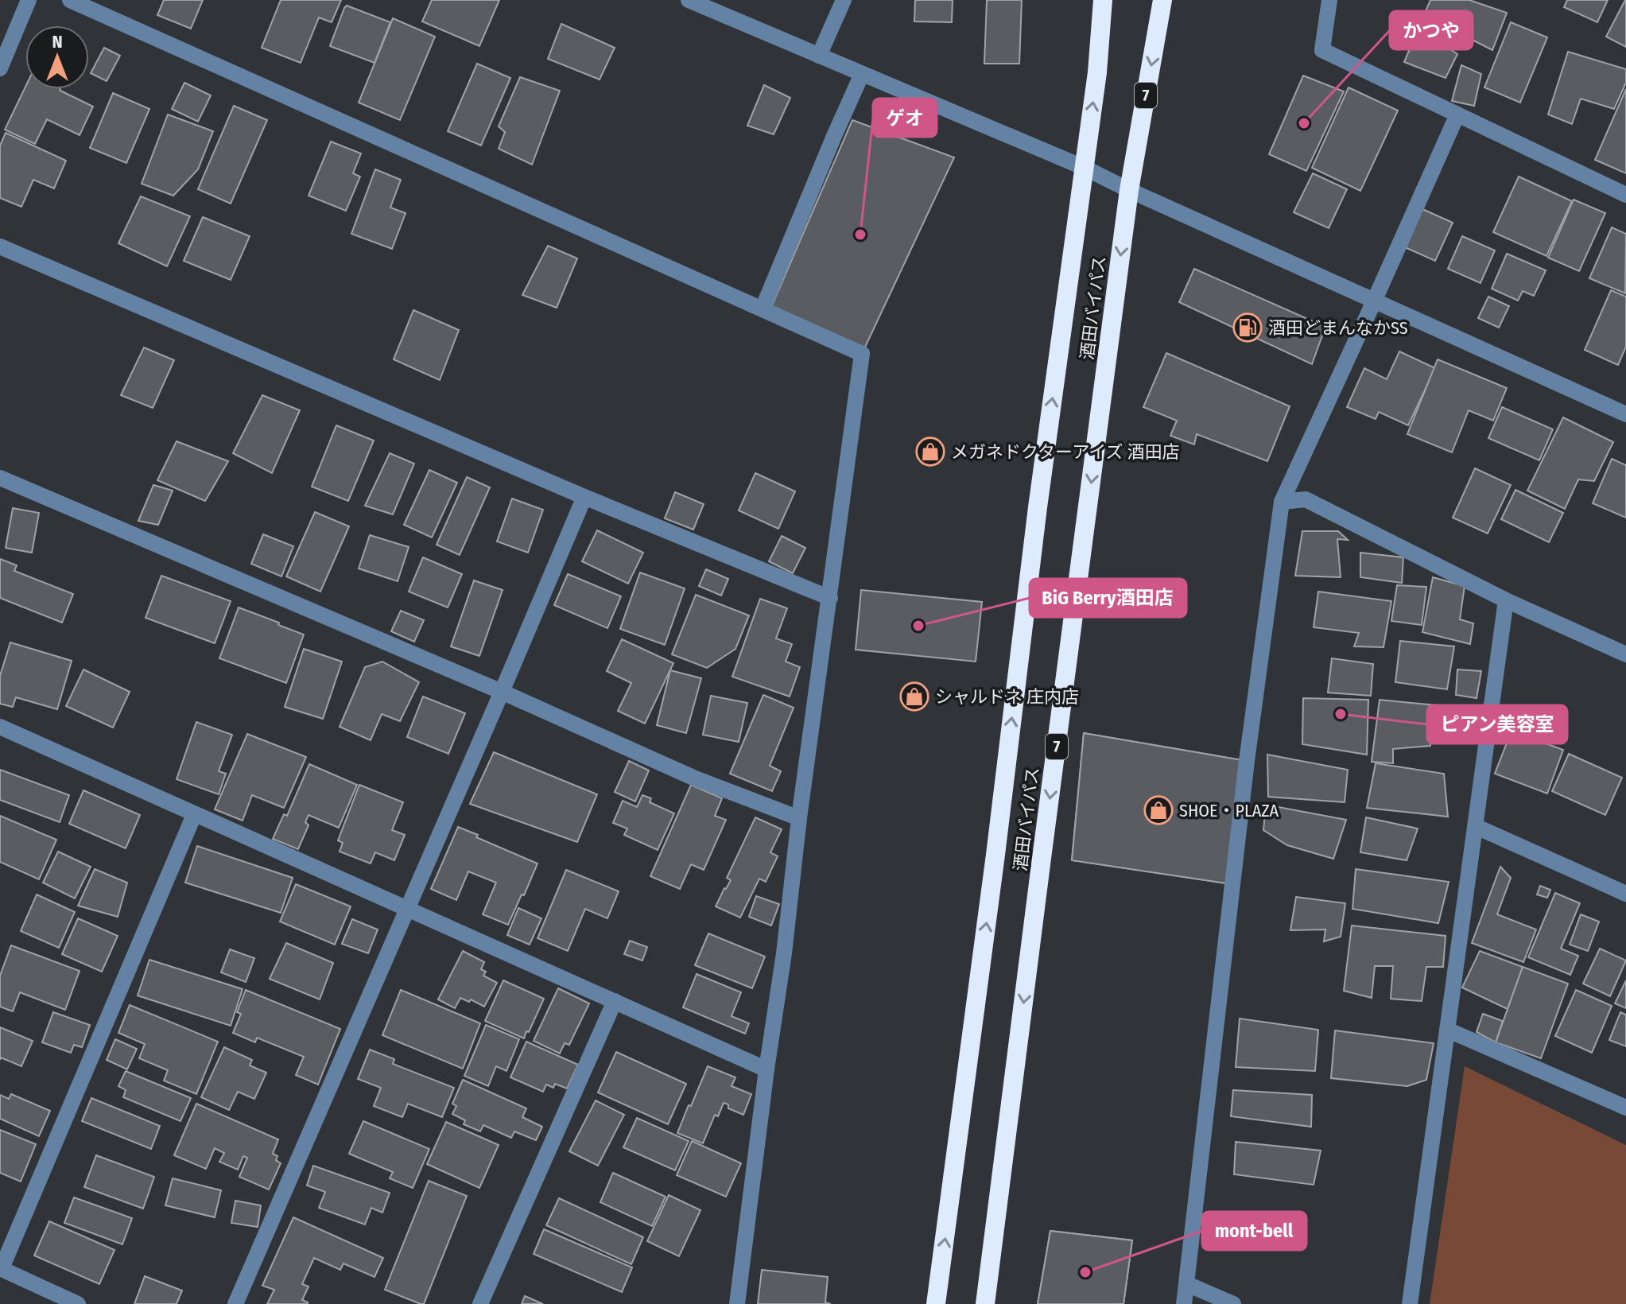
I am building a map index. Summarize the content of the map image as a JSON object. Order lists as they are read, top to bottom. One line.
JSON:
{"streets":{"highway":["7","酒田バイパス"]},"places":{"other":["かつや","ゲオ","BiG Berry酒田店","ピアン美容室","mont-bell"],"fuel station":["酒田どまんなかSS"],"shop":["メガネドクターアイズ 酒田店","シャルドネ 庄内店","SHOE・PLAZA"]},"north":"top"}
